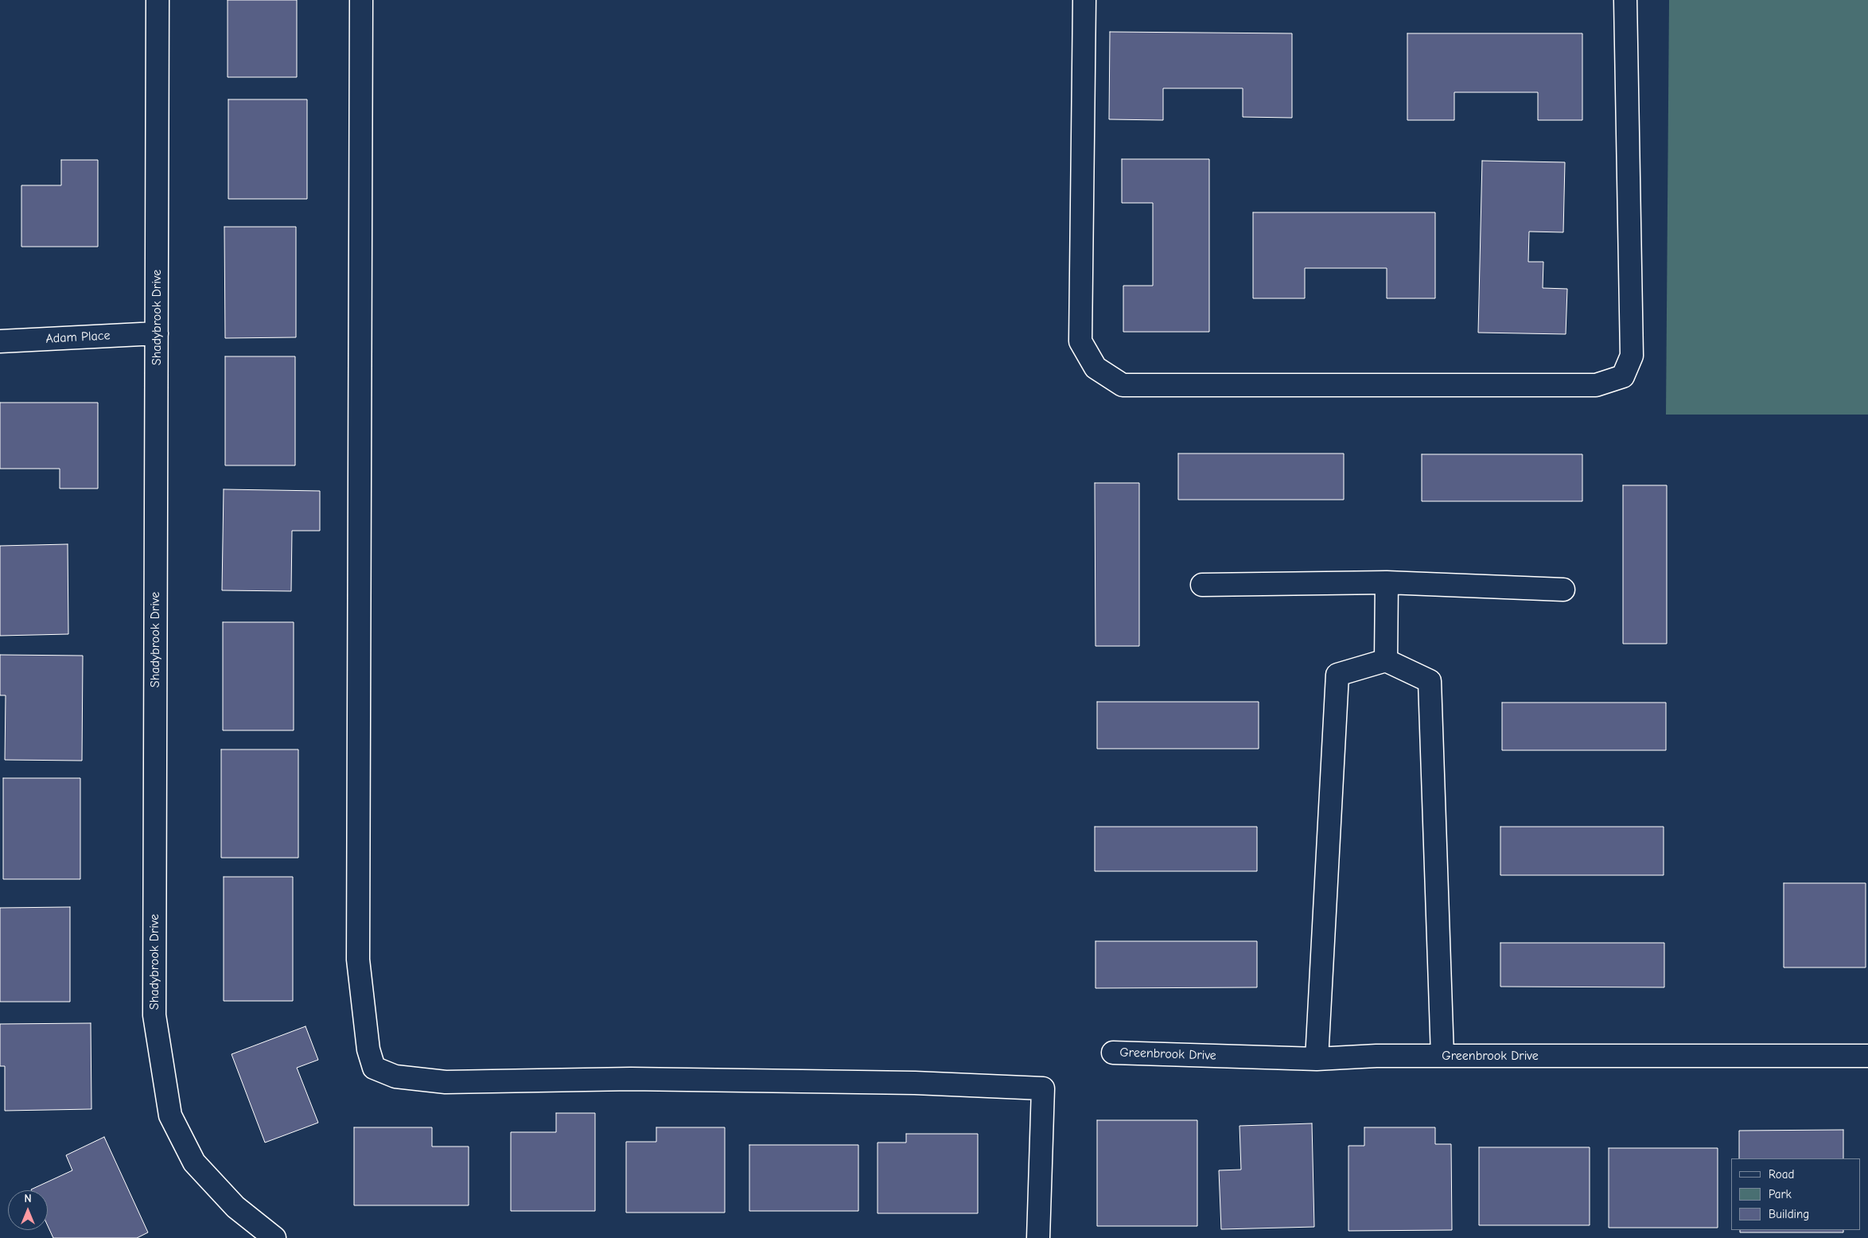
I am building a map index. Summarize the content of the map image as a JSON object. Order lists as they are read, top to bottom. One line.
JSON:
{"streets":{"street":["Shadybrook Drive","Adam Place","Greenbrook Drive"]},"crossings":[["Shadybrook Drive","Adam Place"]],"legend":["Road","Park","Building"],"north":"top"}
